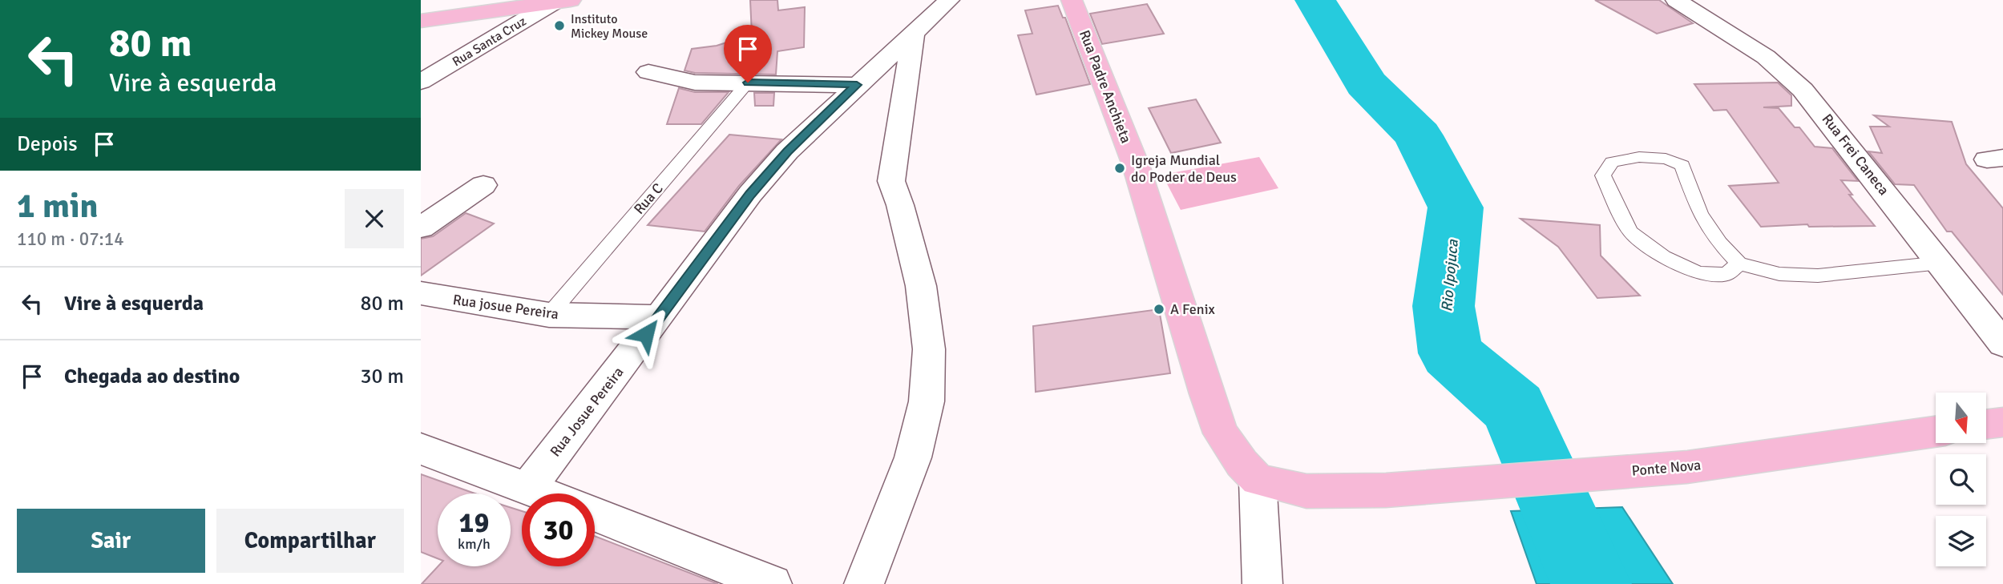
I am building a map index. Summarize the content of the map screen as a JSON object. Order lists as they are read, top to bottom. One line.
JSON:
{"streets":{"main road":["Rua Padre Anchieta","Ponte Nova"],"street":["Rua Santa Cruz","Rua Frei Caneca","Rua josue Pereira","Rua Josue Pereira"],"lane":["Rua C"]},"crossings":[["Rua Padre Anchieta","Ponte Nova"],["Rua C","Rua josue Pereira"],["Rua josue Pereira","Rua Josue Pereira"]],"water":["Rio Ipojuca"],"places":["Instituto Mickey Mouse","Igreja Mundial do Poder de Deus","A Fenix"],"north":"bottom","page":{"turn":["80 m","Vire à esquerda"],"then":"Depois","heading":["1 min","110 m · 07:14"],"list":[{"name":"Vire à esquerda","value":"80 m"},{"name":"Chegada ao destino","value":"30 m"}],"speed":"19 km/h","limit":"30","buttons":["Sair","Compartilhar"]}}
